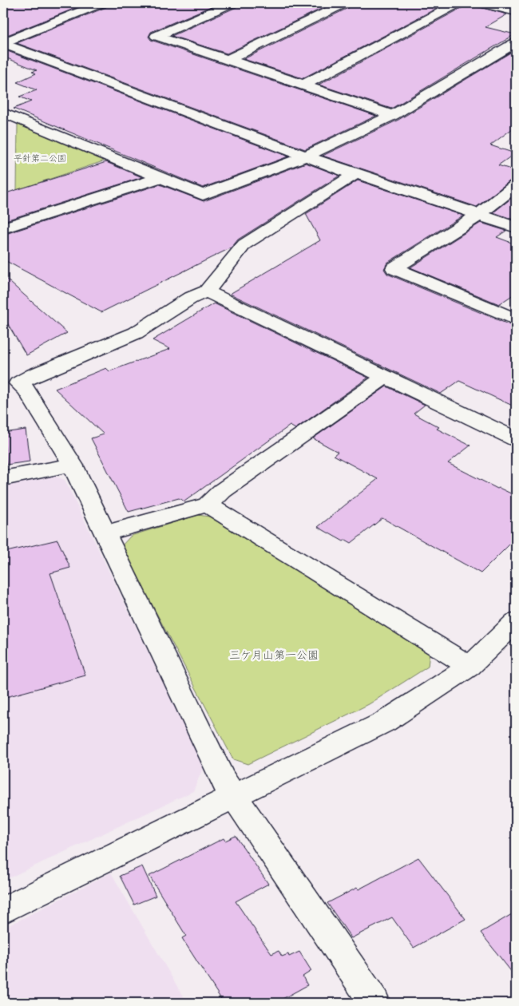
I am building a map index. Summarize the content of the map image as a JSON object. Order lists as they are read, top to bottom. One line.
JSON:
{"parks":["平針第二公園","三ケ月山第一公園"]}
